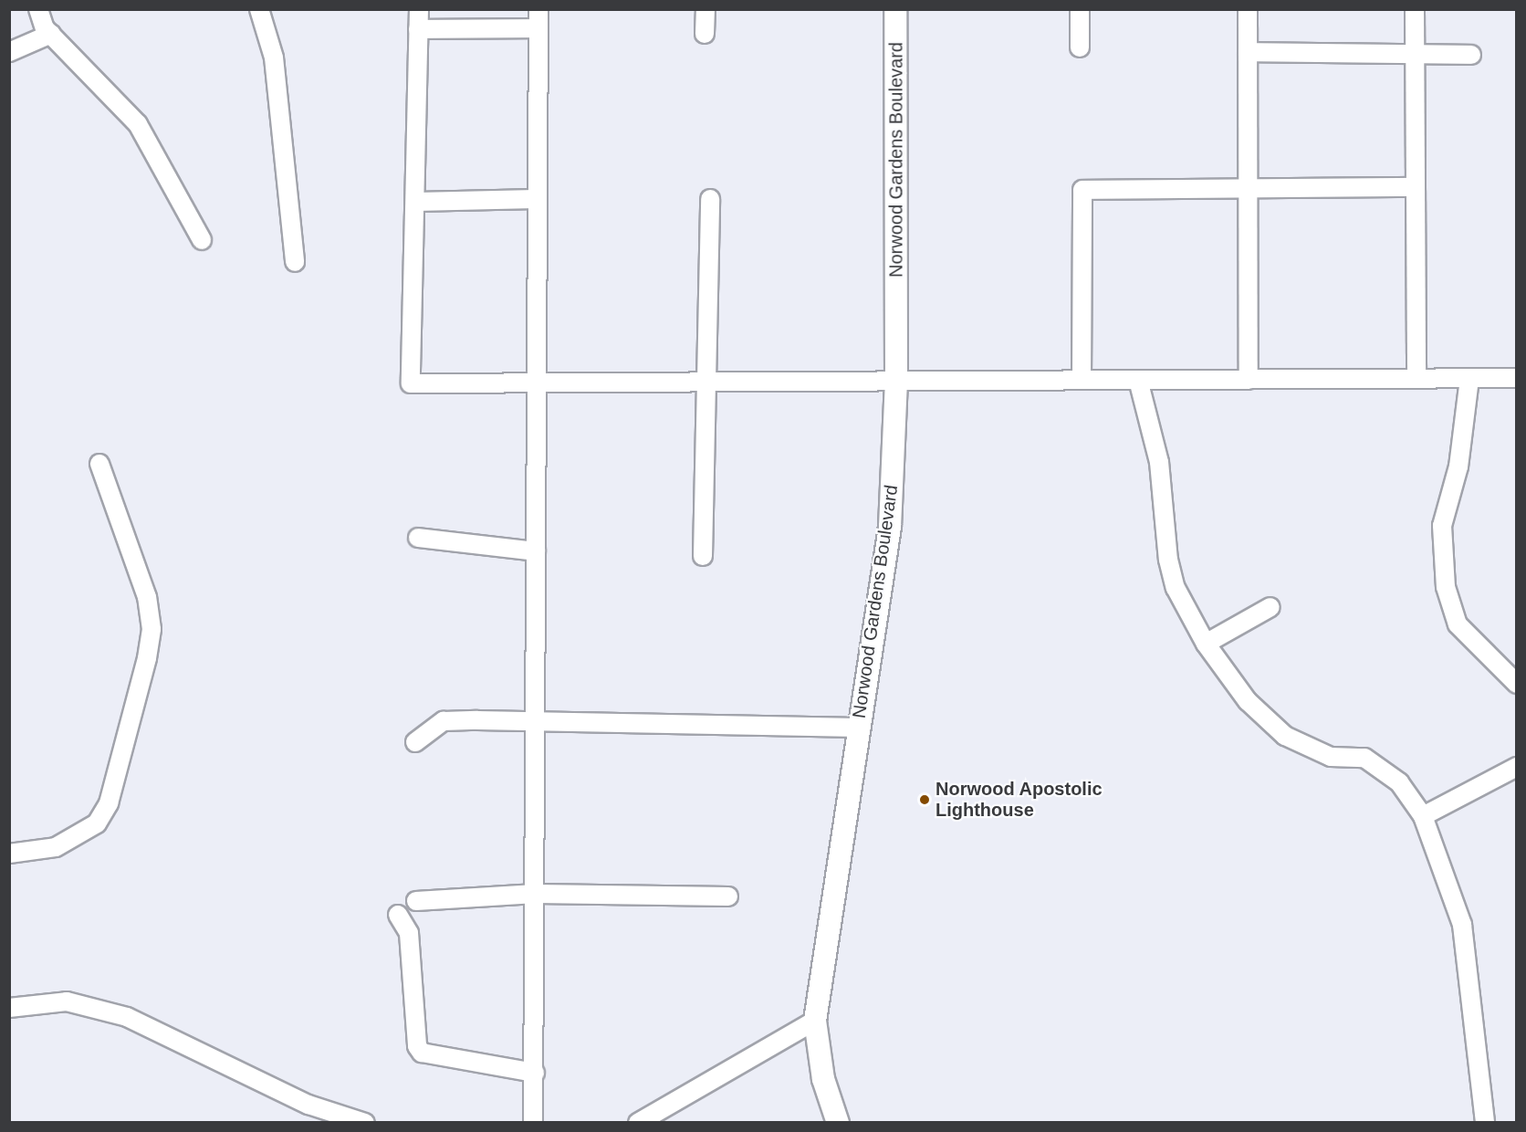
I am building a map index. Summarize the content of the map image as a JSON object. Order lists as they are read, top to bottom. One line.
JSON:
{"streets":{"street":["Norwood Gardens Boulevard"]},"places":["Norwood Apostolic Lighthouse"]}
